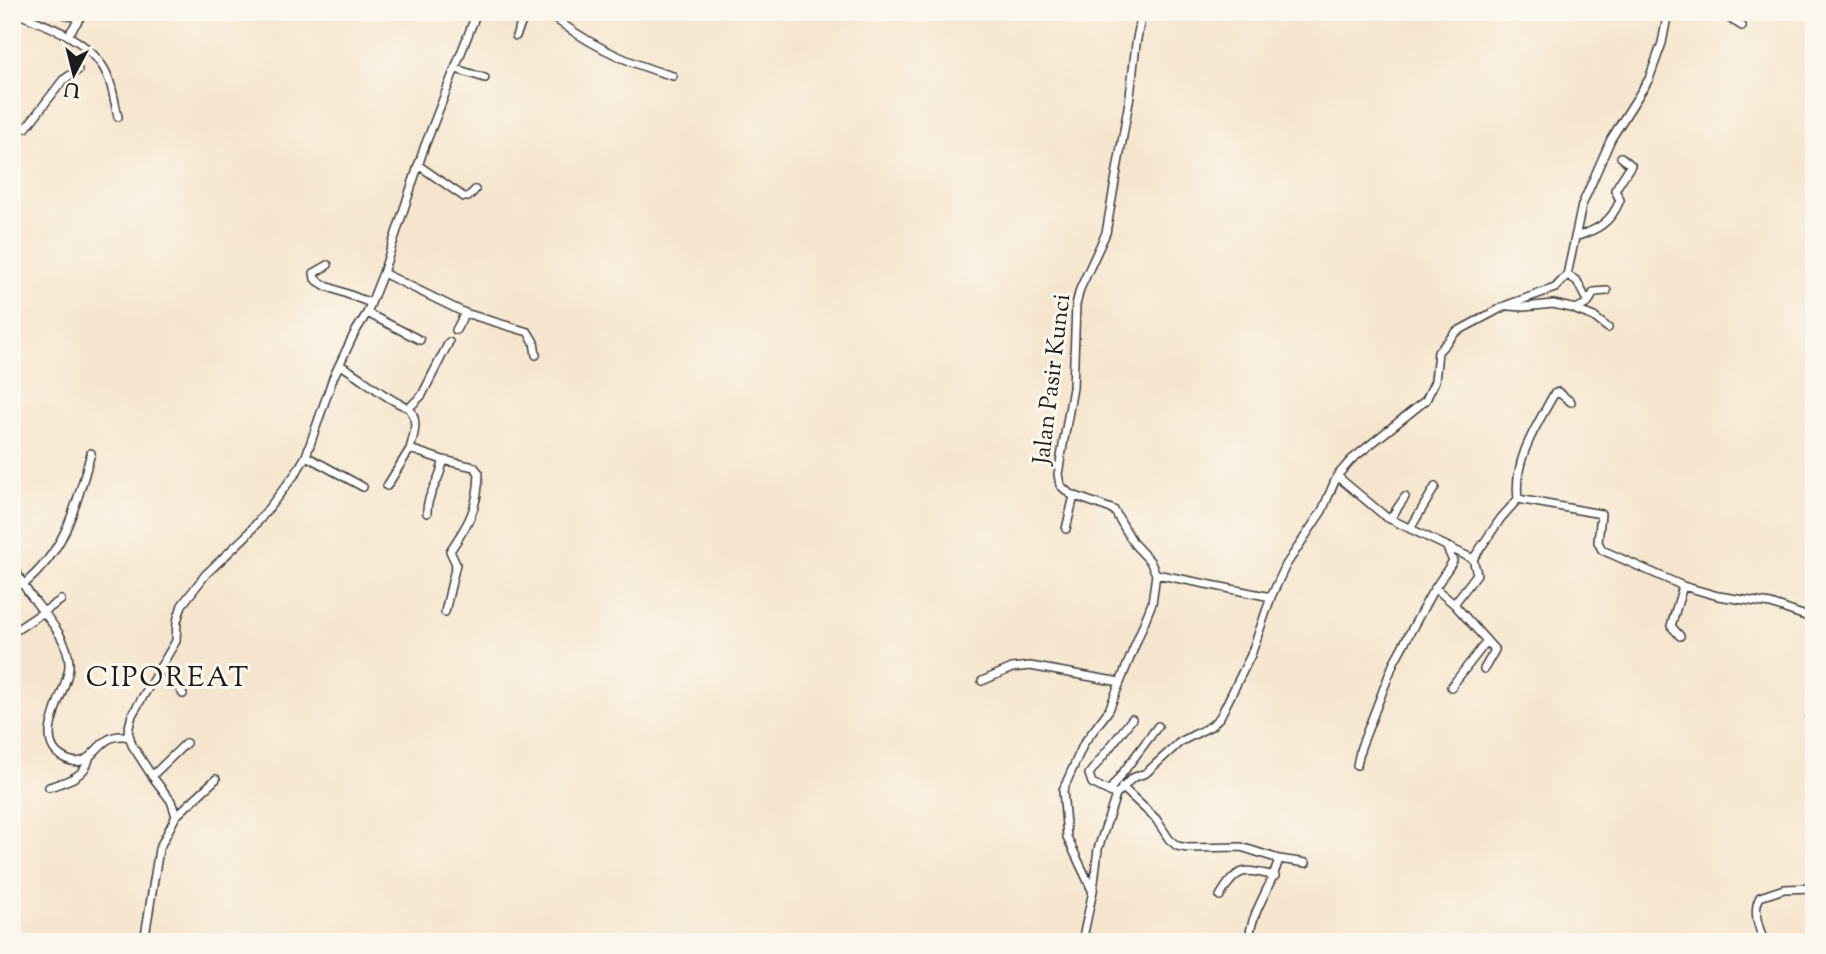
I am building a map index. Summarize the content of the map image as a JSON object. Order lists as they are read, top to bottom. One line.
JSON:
{"streets":{"street":["Jalan Pasir Kunci"]},"districts":["CIPOREAT"],"north":"bottom"}
